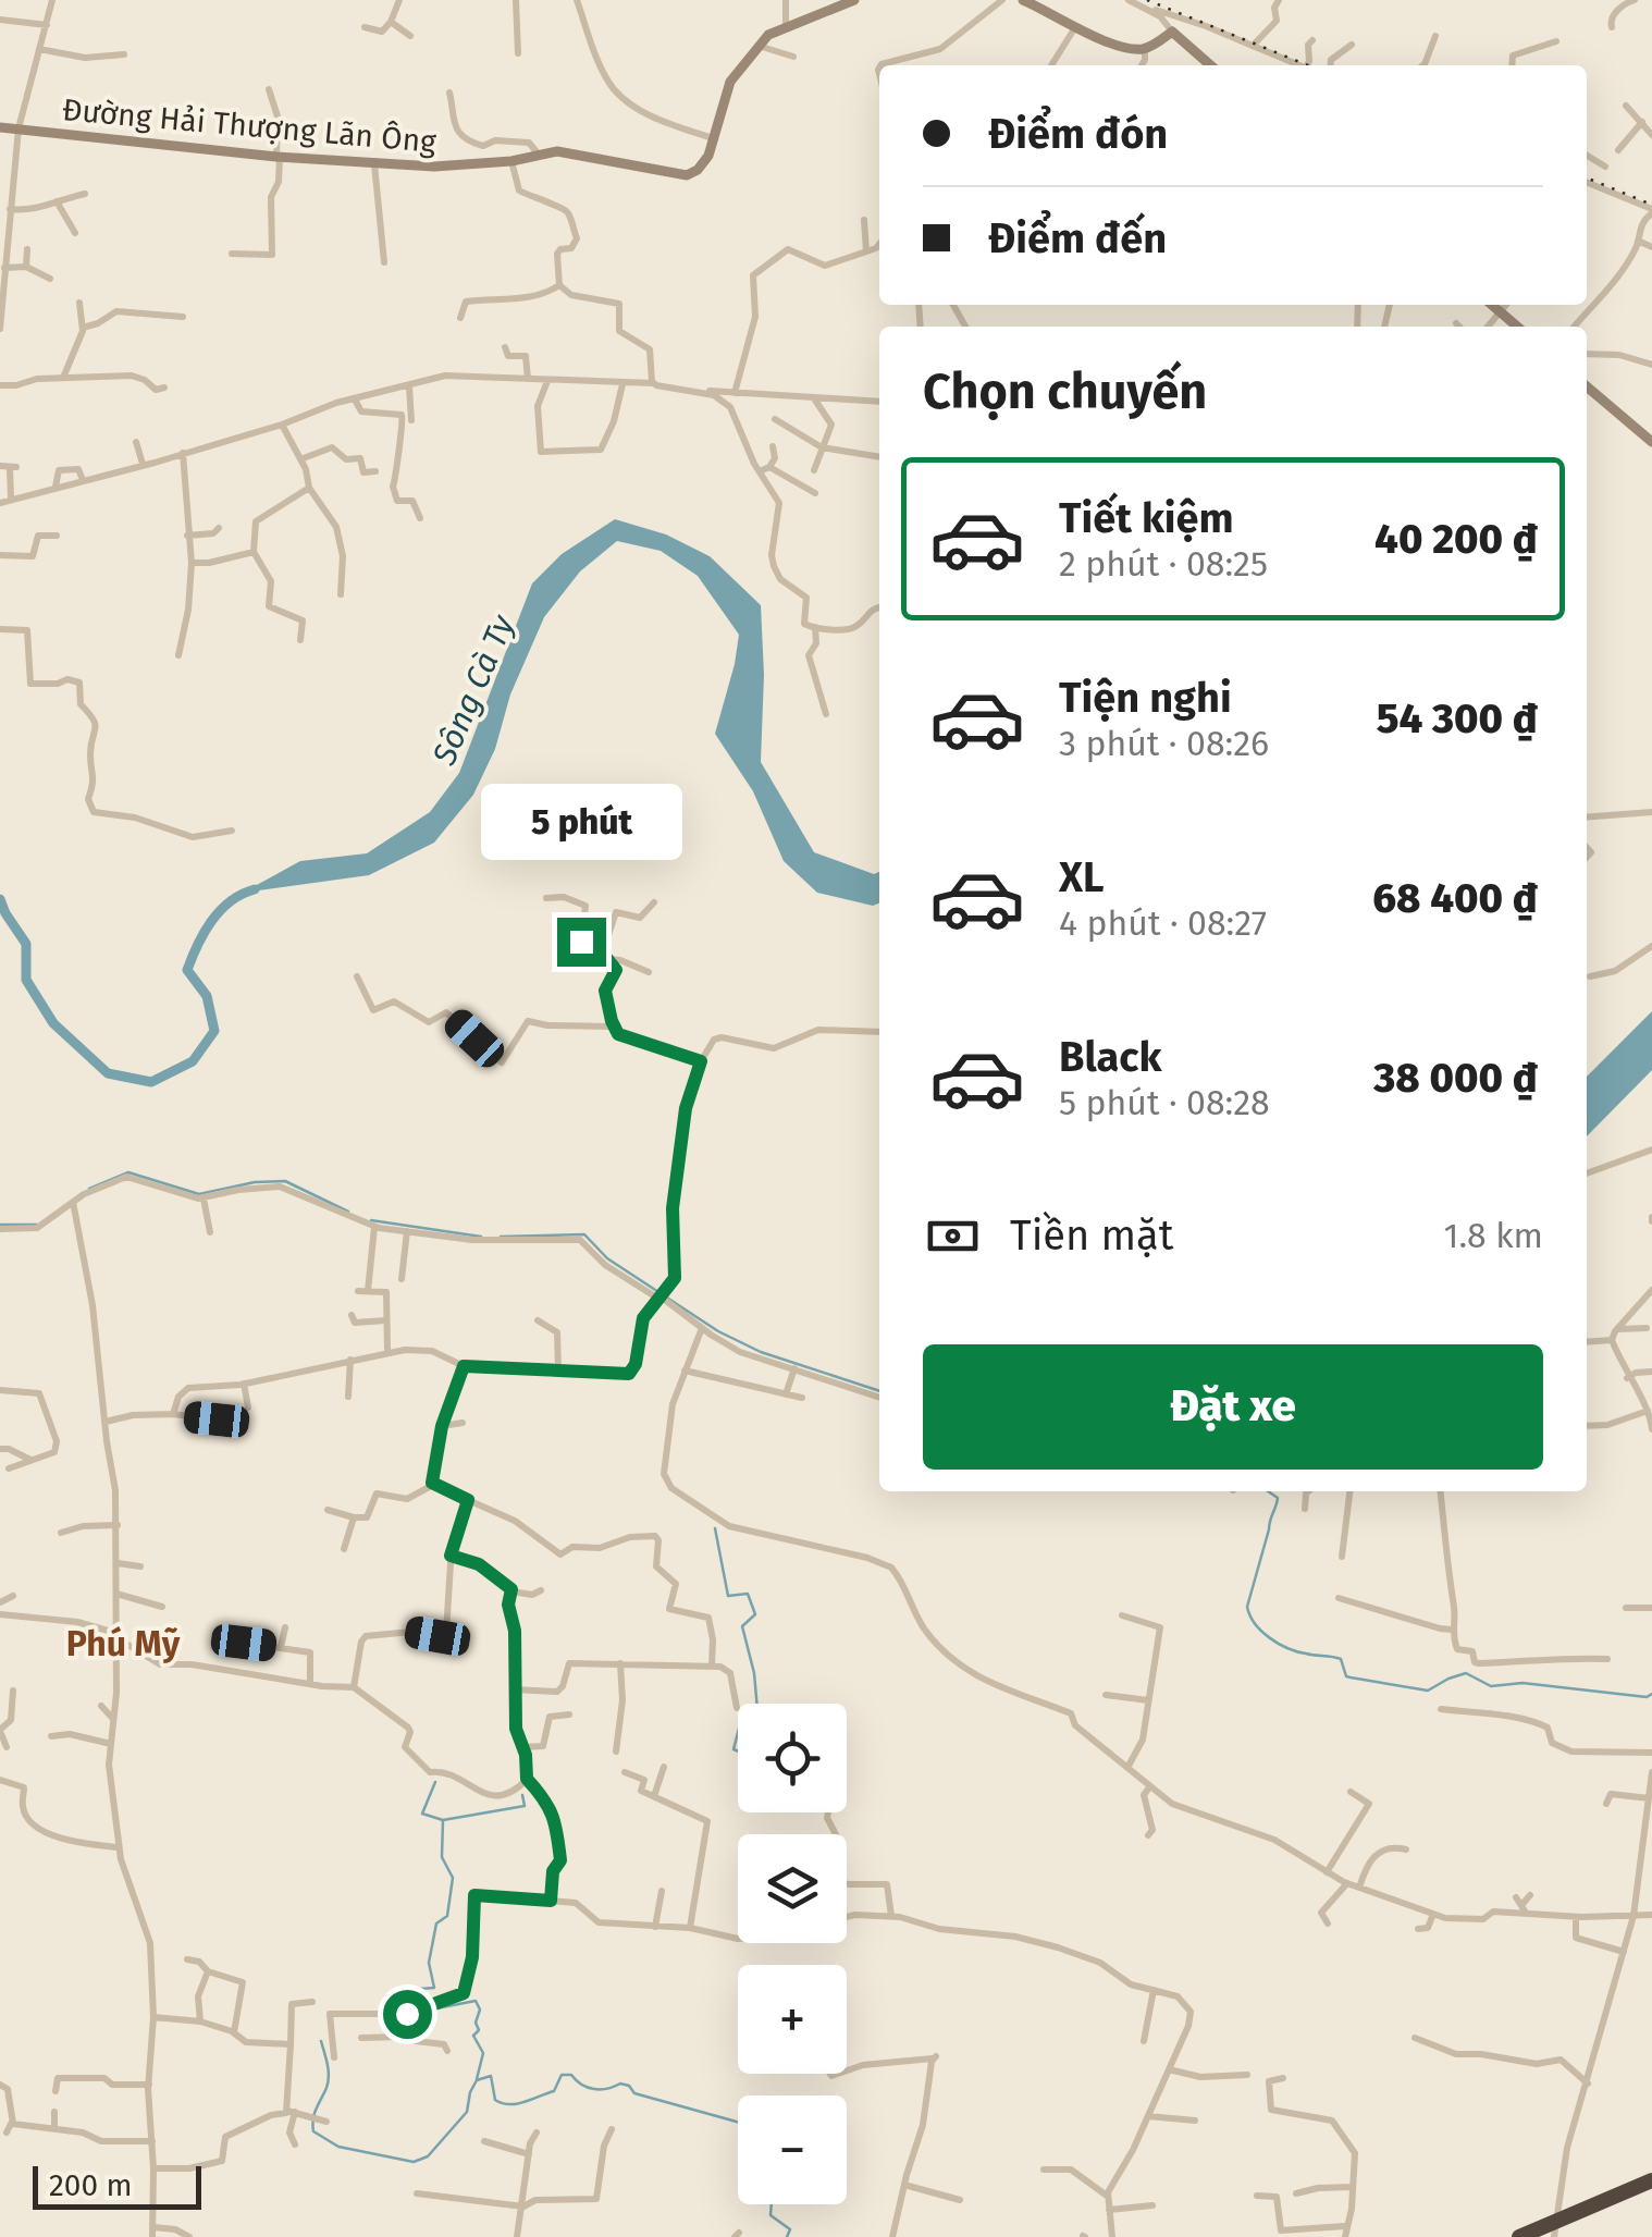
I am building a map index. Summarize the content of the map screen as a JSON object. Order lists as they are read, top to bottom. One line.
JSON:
{"streets":{"street":["Đường Hải Thượng Lãn Ông"]},"districts":["Phú Mỹ"],"water":["Sông Cà Ty"],"scale_bar":"200 m","page":{"banner":["Điểm đón","Điểm đến"],"heading":"Chọn chuyến","list":[{"name":"Tiết kiệm","note":"2 phút · 08:25","value":"40 200 ₫"},{"name":"Tiện nghi","note":"3 phút · 08:26","value":"54 300 ₫"},{"name":"XL","note":"4 phút · 08:27","value":"68 400 ₫"},{"name":"Black","note":"5 phút · 08:28","value":"38 000 ₫"}],"bubble":"5 phút","pay":["Tiền mặt","1.8 km"],"buttons":"Đặt xe","map_buttons":["+","−"],"scale":"200 m"}}
